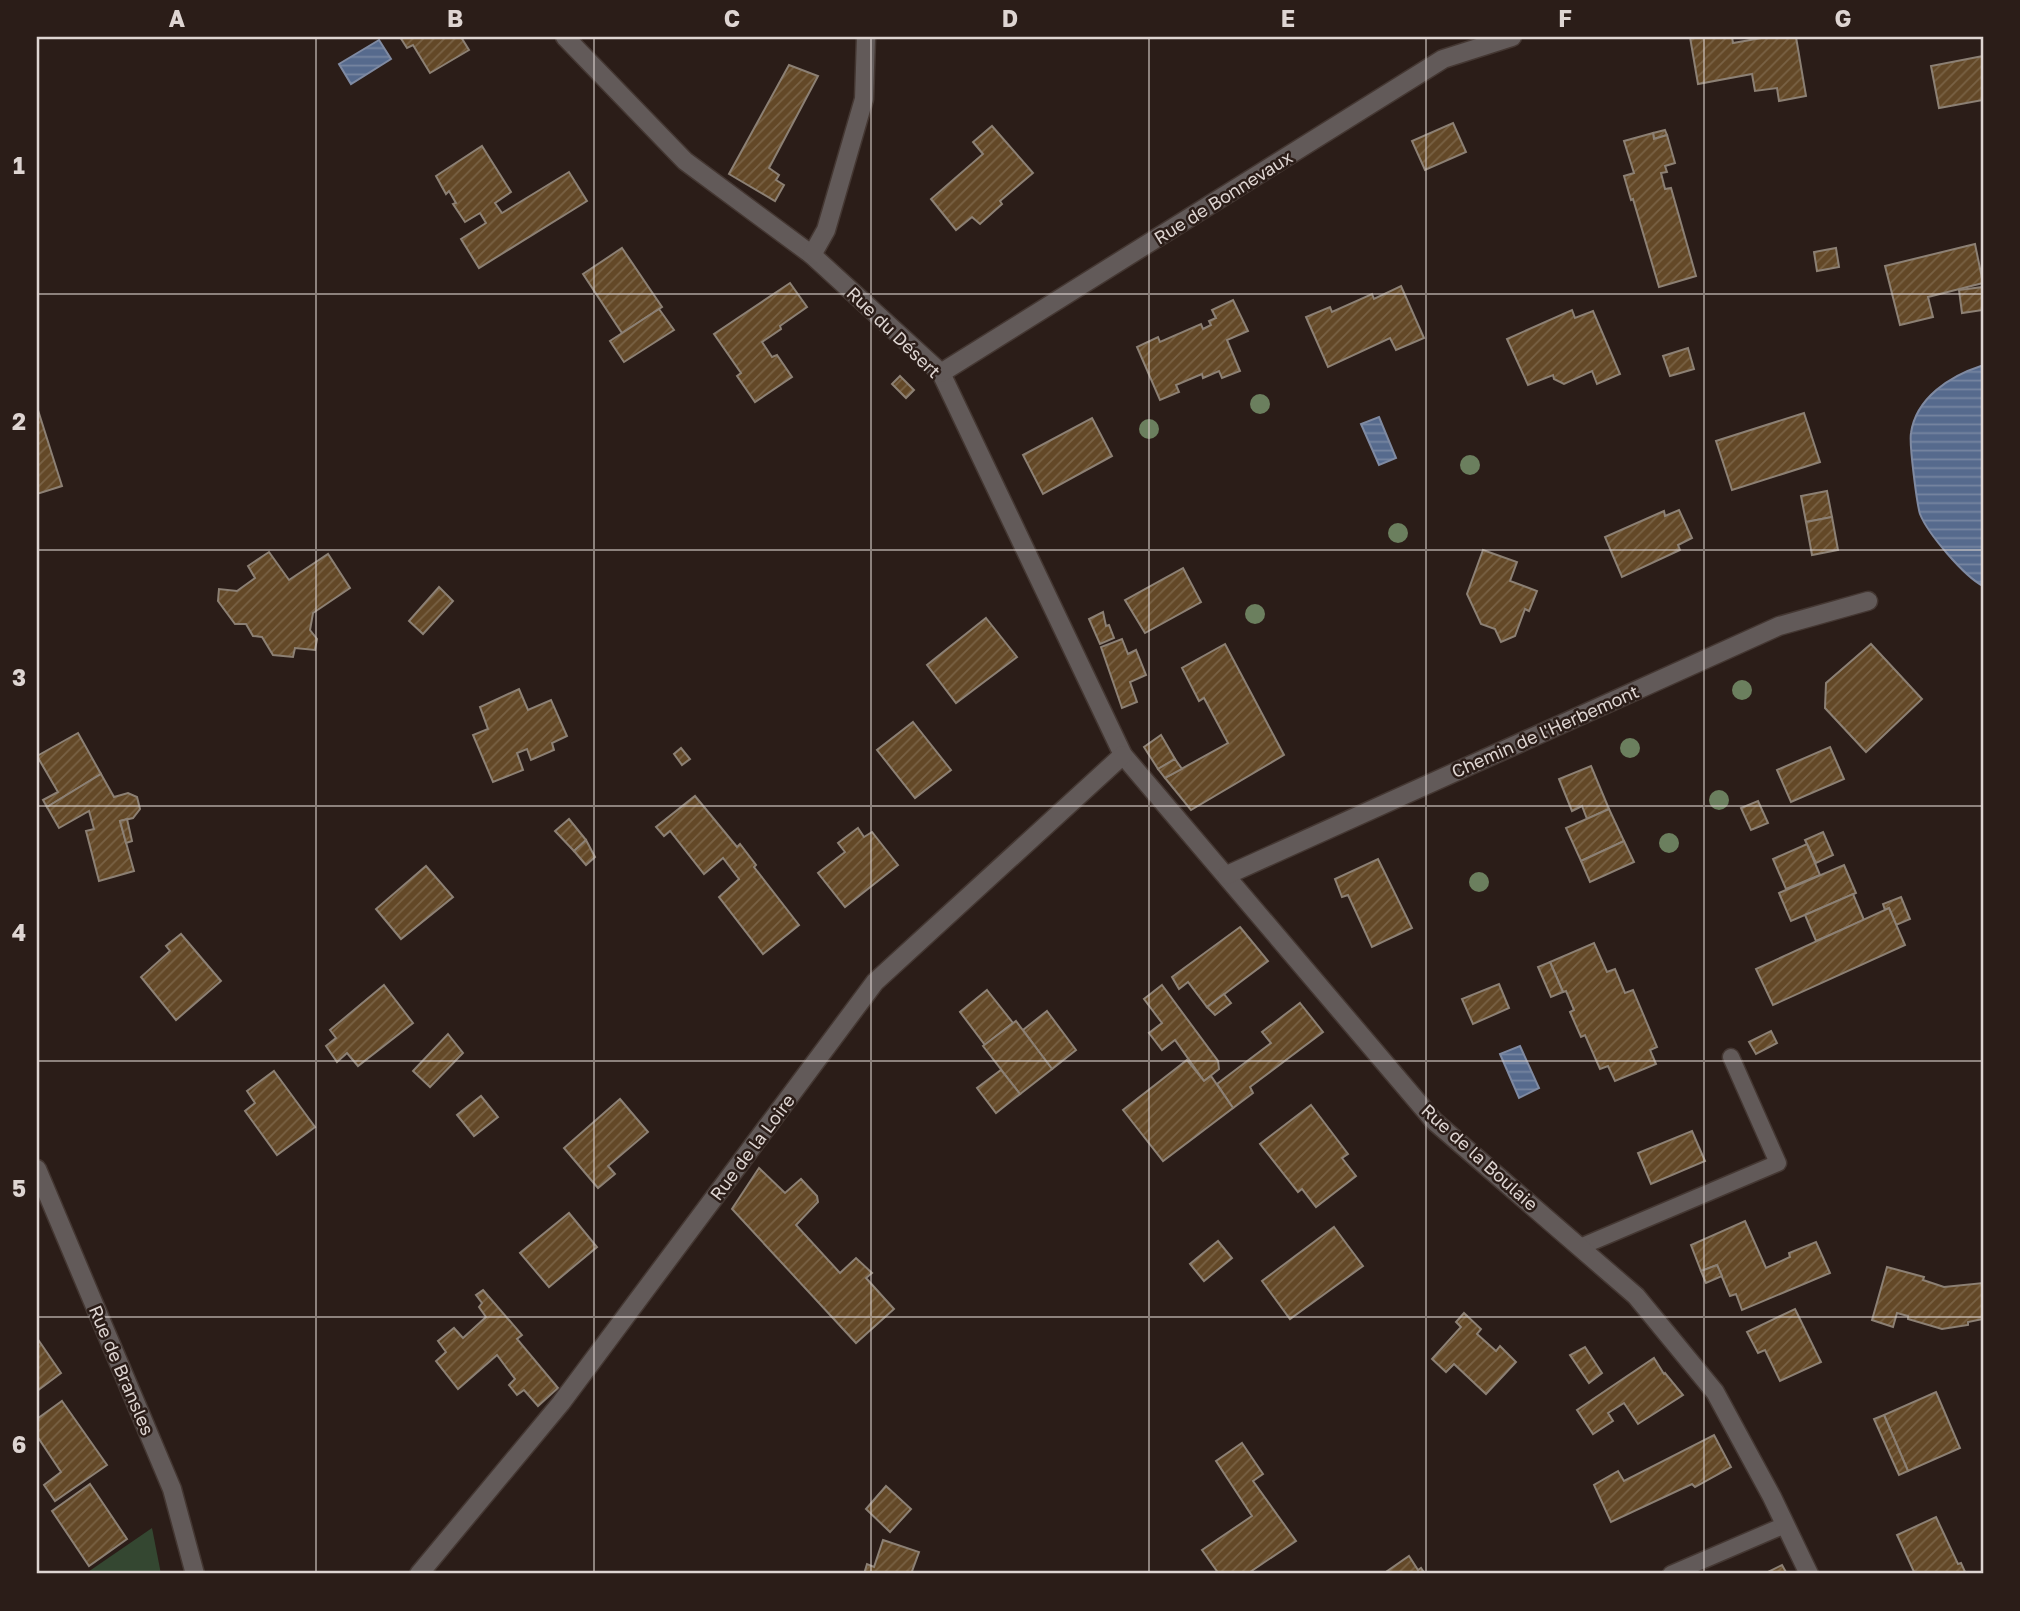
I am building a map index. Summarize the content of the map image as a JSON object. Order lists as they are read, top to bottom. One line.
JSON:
{"streets":{"street":["Rue de Bonnevaux","Rue du Désert","Chemin de l'Herbemont","Rue de la Loire","Rue de la Boulaie","Rue de Bransles"]},"crossings":[["Rue de Bonnevaux","Rue du Désert"],["Rue du Désert","Rue de la Loire"],["Rue du Désert","Rue de la Boulaie"],["Chemin de l'Herbemont","Rue de la Boulaie"],["Rue de la Loire","Rue de la Boulaie"]],"grid":{"columns":["A","B","C","D","E","F","G"],"rows":["1","2","3","4","5","6"]}}
